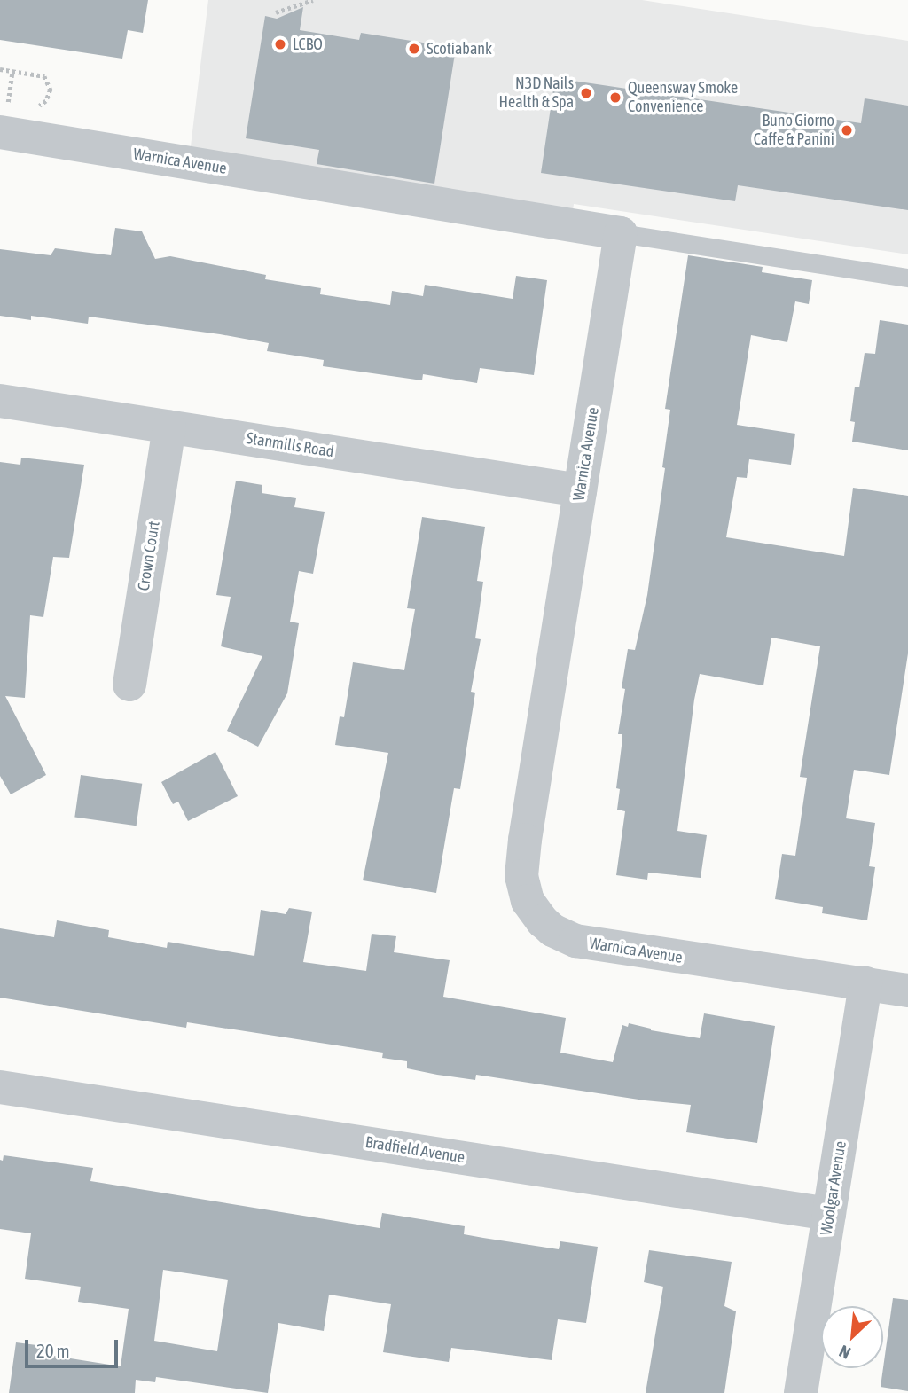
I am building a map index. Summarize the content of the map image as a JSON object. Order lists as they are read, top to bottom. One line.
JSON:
{"streets":{"street":["Warnica Avenue","Stanmills Road","Crown Court","Bradfield Avenue","Woolgar Avenue"]},"crossings":[["Warnica Avenue","Stanmills Road"],["Warnica Avenue","Woolgar Avenue"],["Stanmills Road","Crown Court"],["Bradfield Avenue","Woolgar Avenue"]],"places":["LCBO","Scotiabank","N3D Nails Health & Spa","Queensway Smoke Convenience","Buno Giorno Caffe & Panini"],"scale_bar":"20 m","north":"bottom left"}
